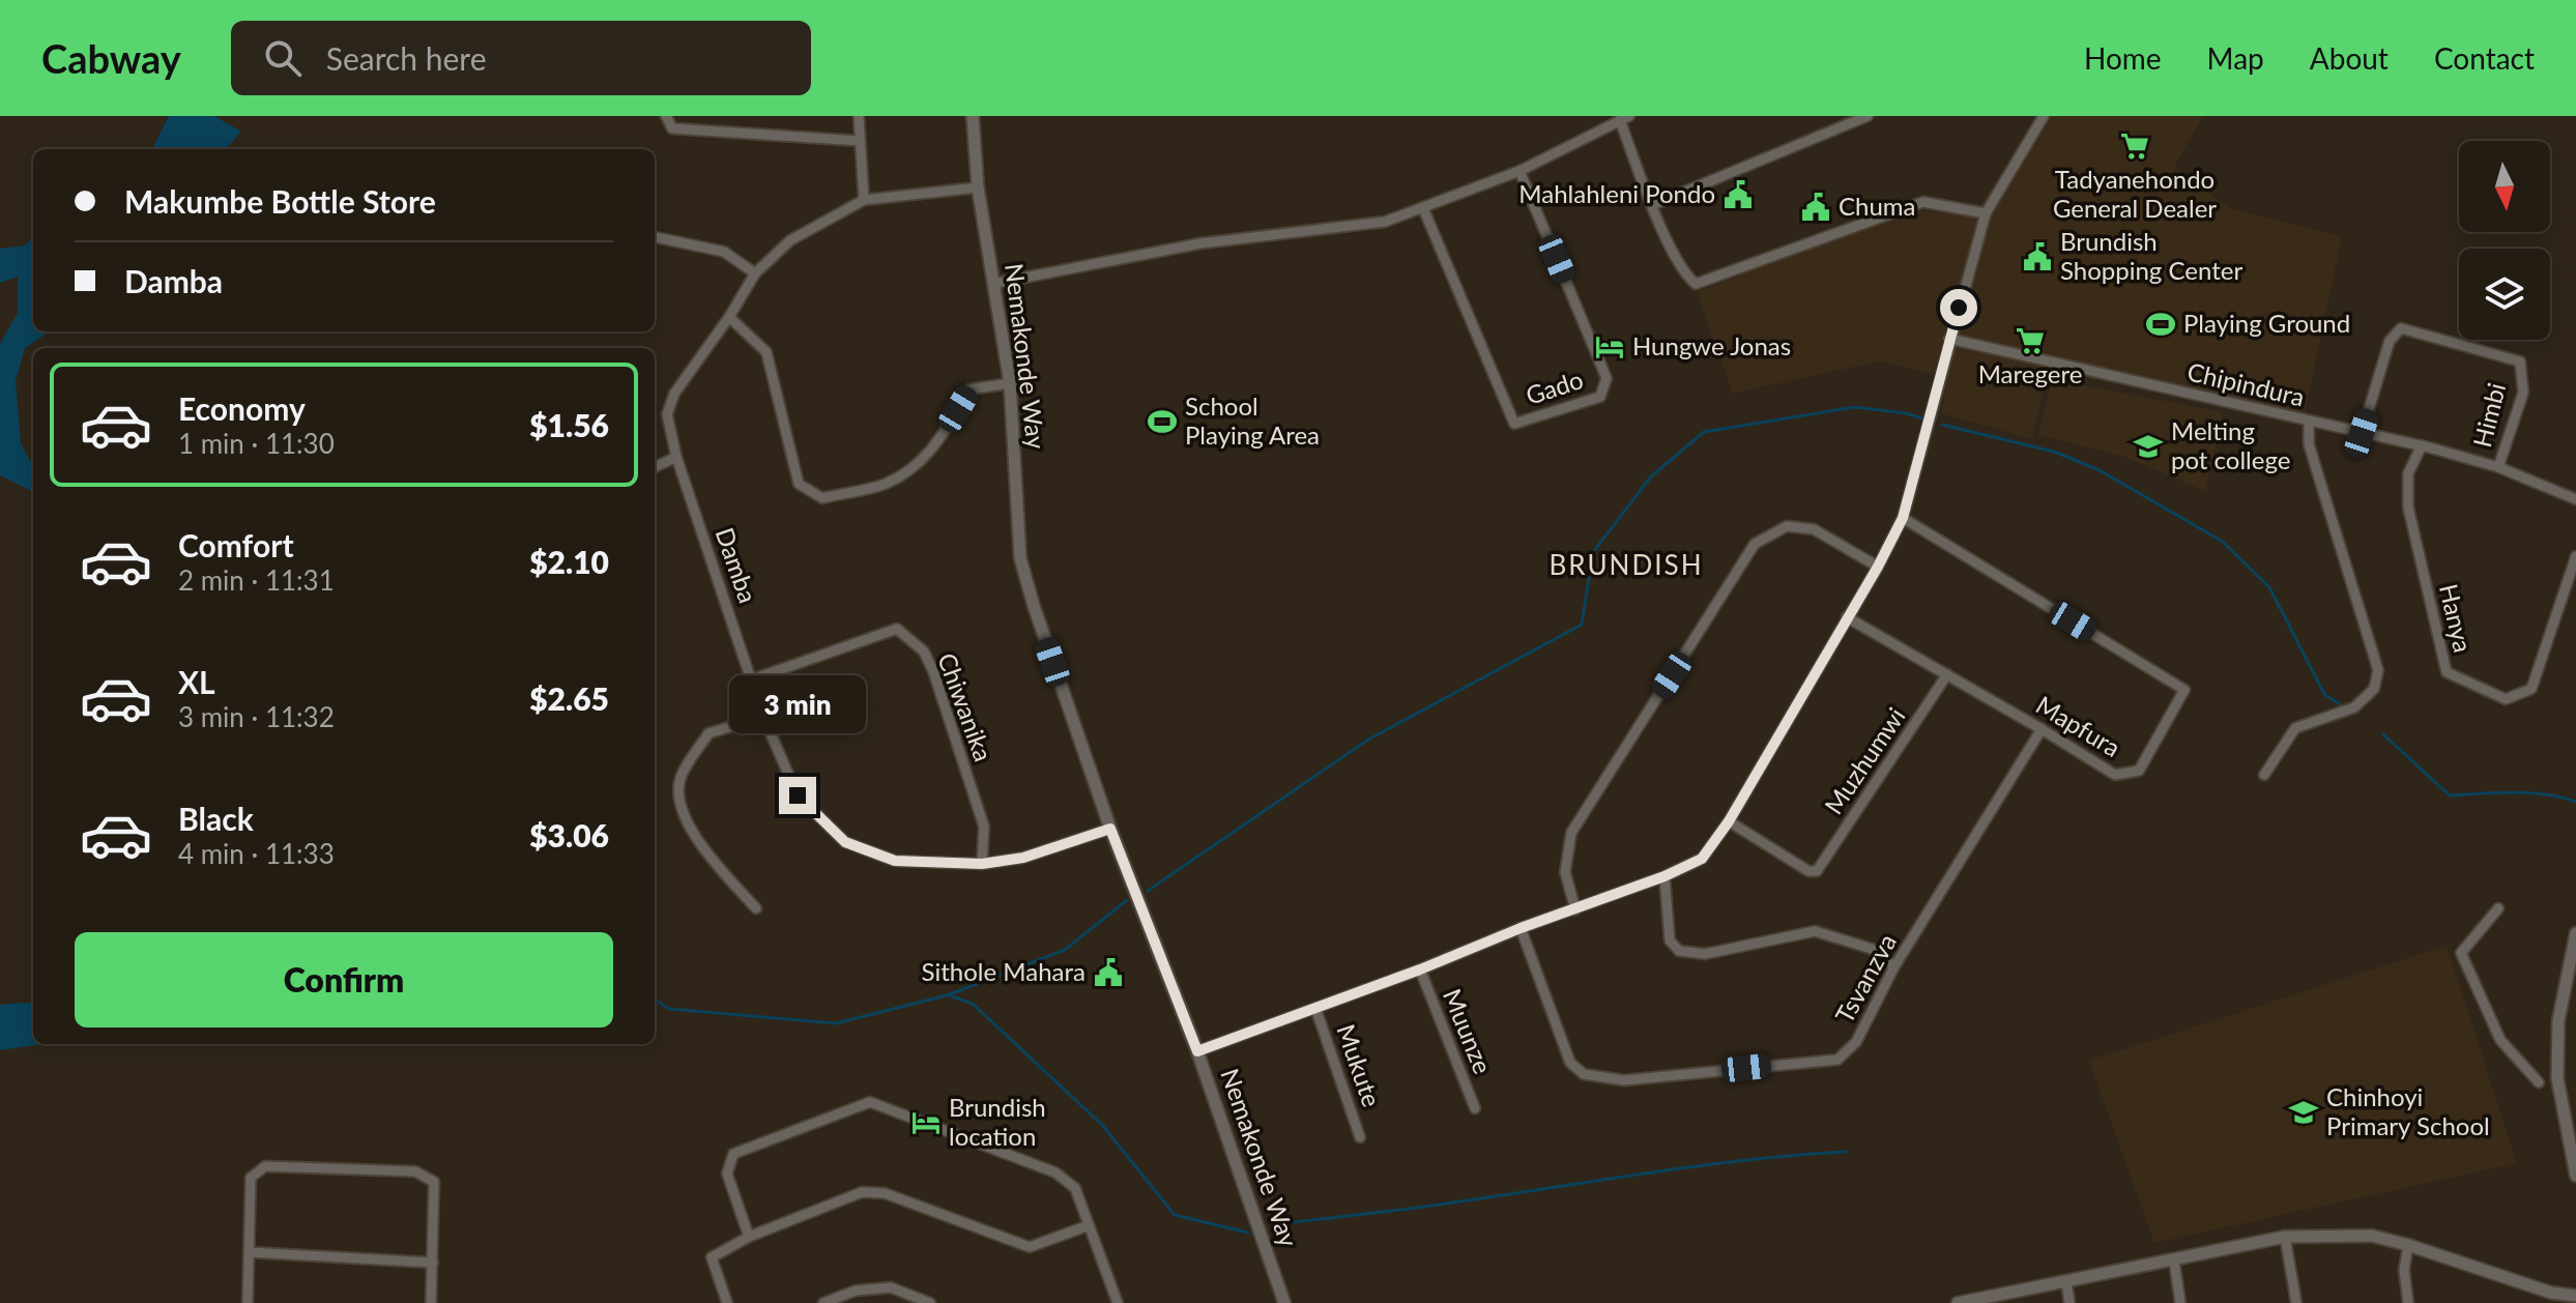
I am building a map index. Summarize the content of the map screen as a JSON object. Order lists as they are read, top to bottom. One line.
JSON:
{"streets":{"street":["Nemakonde Way","Chipindura","Gado","Himbi","Damba","Hanya","Chiwanika","Mapfura","Muzhumwi","Tsvanzva","Muunze","Mukute"]},"crossings":[["Nemakonde Way","Damba"],["Chipindura","Himbi"],["Chipindura","Hanya"],["Damba","Chiwanika"],["Mapfura","Muzhumwi"],["Mapfura","Tsvanzva"]],"districts":["BRUNDISH"],"places":{"supermarket":["Tadyanehondo General Dealer","Maregere"],"public building":["Mahlahleni Pondo","Chuma","Brundish Shopping Center","Sithole Mahara"],"sports":["Playing Ground","School Playing Area"],"hotel":["Hungwe Jonas","Brundish location"],"school or university":["Melting pot college","Chinhoyi Primary School"]},"north":"bottom","page":{"header":"Cabway","search":"Search here","nav":["Home","Map","About","Contact"],"banner":["Makumbe Bottle Store","Damba"],"list":[{"name":"Economy","note":"1 min · 11:30","value":"$1.56"},{"name":"Comfort","note":"2 min · 11:31","value":"$2.10"},{"name":"XL","note":"3 min · 11:32","value":"$2.65"},{"name":"Black","note":"4 min · 11:33","value":"$3.06"}],"bubble":"3 min","buttons":"Confirm"}}
